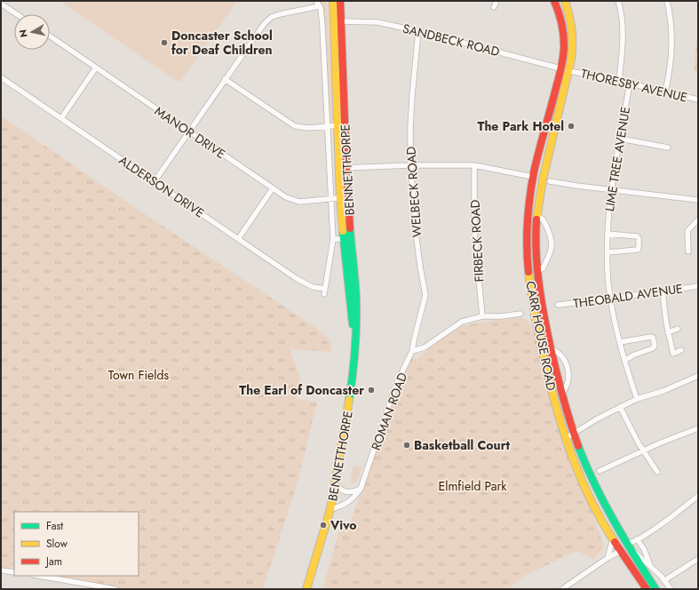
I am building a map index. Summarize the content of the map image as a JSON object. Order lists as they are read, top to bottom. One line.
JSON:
{"streets":{"main road":["BENNETTHORPE","CARR HOUSE ROAD"],"street":["SANDBECK ROAD","THORESBY AVENUE","MANOR DRIVE","LIME TREE AVENUE","ALDERSON DRIVE","WELBECK ROAD","FIRBECK ROAD","THEOBALD AVENUE","ROMAN ROAD"]},"crossings":[["SANDBECK ROAD","BENNETTHORPE"],["SANDBECK ROAD","WELBECK ROAD"],["SANDBECK ROAD","CARR HOUSE ROAD"],["THORESBY AVENUE","LIME TREE AVENUE"],["THORESBY AVENUE","CARR HOUSE ROAD"],["MANOR DRIVE","BENNETTHORPE"],["LIME TREE AVENUE","THEOBALD AVENUE"],["BENNETTHORPE","ALDERSON DRIVE"],["BENNETTHORPE","ROMAN ROAD"],["WELBECK ROAD","ROMAN ROAD"]],"parks":["Town Fields","Elmfield Park"],"places":["Doncaster School for Deaf Children","The Park Hotel","The Earl of Doncaster","Basketball Court","Vivo"],"legend":["Fast","Slow","Jam"],"north":"left"}
